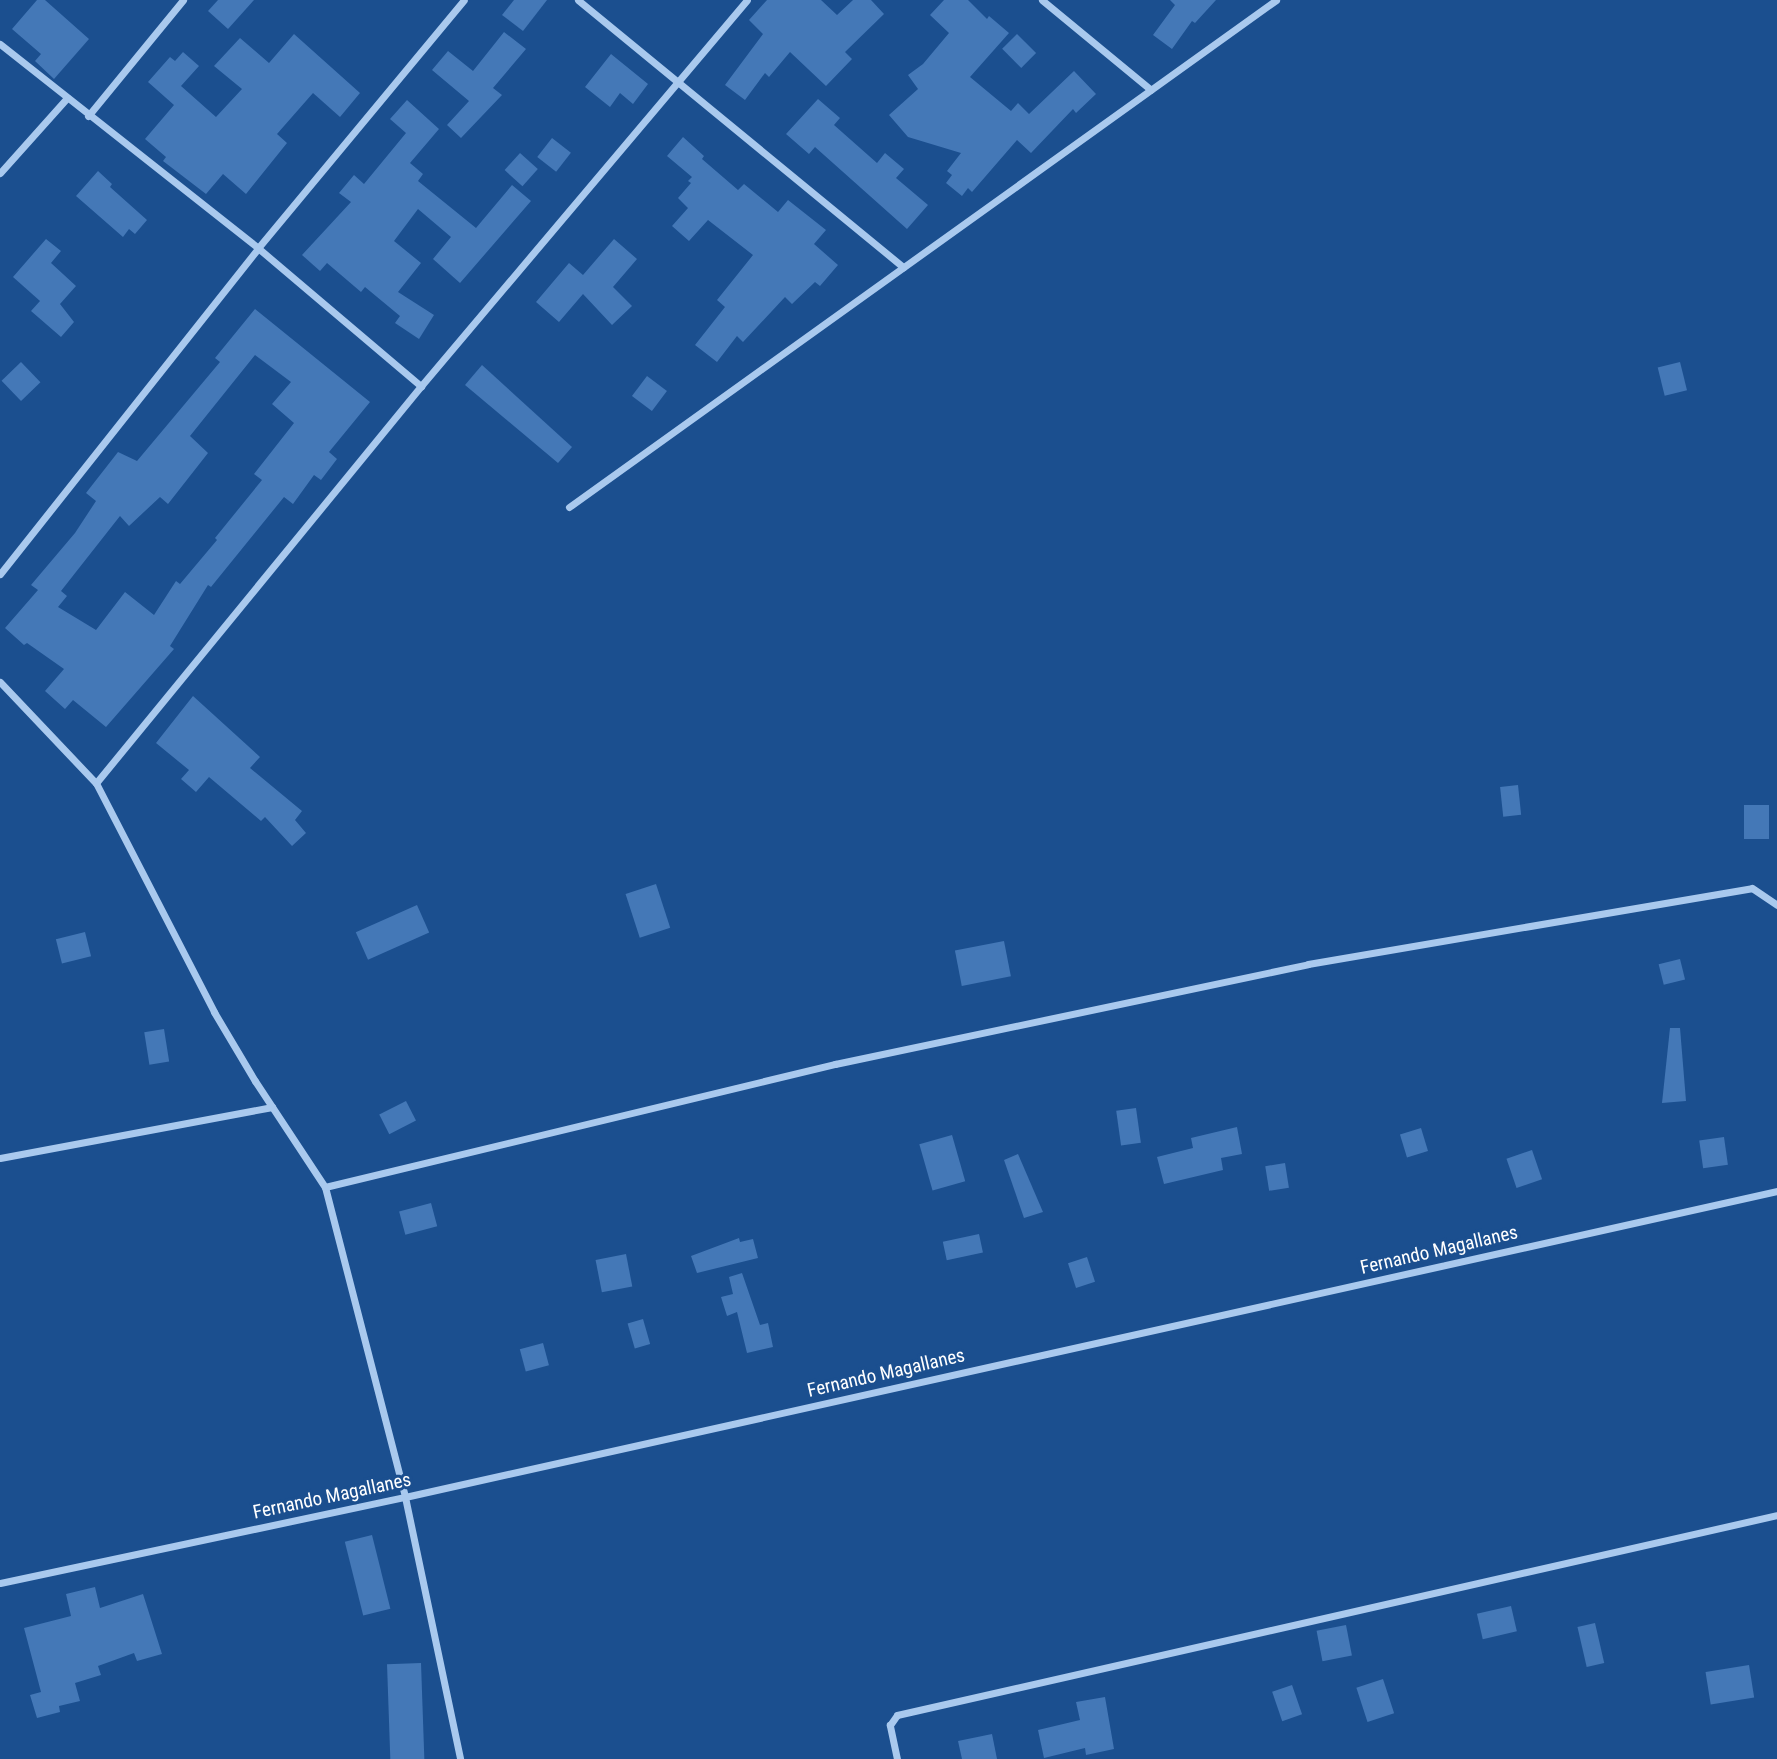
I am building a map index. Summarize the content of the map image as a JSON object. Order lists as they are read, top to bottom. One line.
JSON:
{"streets":{"street":["Fernando Magallanes"]}}
